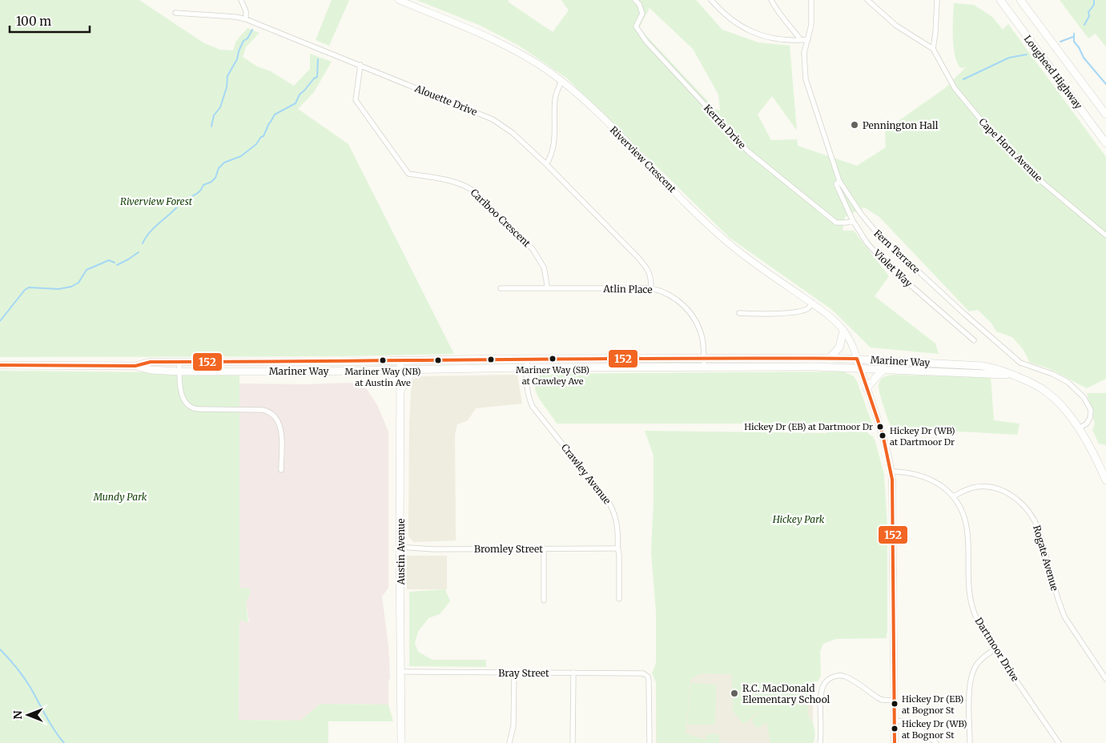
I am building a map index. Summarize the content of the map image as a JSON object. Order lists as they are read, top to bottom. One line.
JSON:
{"streets":{"main road":["Lougheed Highway","Mariner Way","Austin Avenue"],"street":["Alouette Drive","Kerria Drive","Cape Horn Avenue","Riverview Crescent","Cariboo Crescent","Fern Terrace","Violet Way","Atlin Place","Crawley Avenue","Bromley Street","Rogate Avenue","Dartmoor Drive","Bray Street"]},"crossings":[["Alouette Drive","Cariboo Crescent"],["Alouette Drive","Atlin Place"],["Kerria Drive","Violet Way"],["Riverview Crescent","Mariner Way"],["Riverview Crescent","Dartmoor Drive"],["Cariboo Crescent","Atlin Place"],["Fern Terrace","Violet Way"],["Fern Terrace","Mariner Way"],["Atlin Place","Mariner Way"],["Mariner Way","Crawley Avenue"],["Mariner Way","Austin Avenue"],["Crawley Avenue","Bromley Street"],["Bromley Street","Austin Avenue"],["Austin Avenue","Bray Street"],["Rogate Avenue","Dartmoor Drive"]],"parks":["Riverview Forest","Mundy Park","Hickey Park"],"places":["Pennington Hall","Mariner Way (SB) at Crawley Ave","Mariner Way (NB) at Austin Ave","Hickey Dr (EB) at Dartmoor Dr","Hickey Dr (WB) at Dartmoor Dr","R.C. MacDonald Elementary School","Hickey Dr (EB) at Bognor St","Hickey Dr (WB) at Bognor St"],"lines":["transit line 152"],"scale_bar":"100 m","north":"left"}
